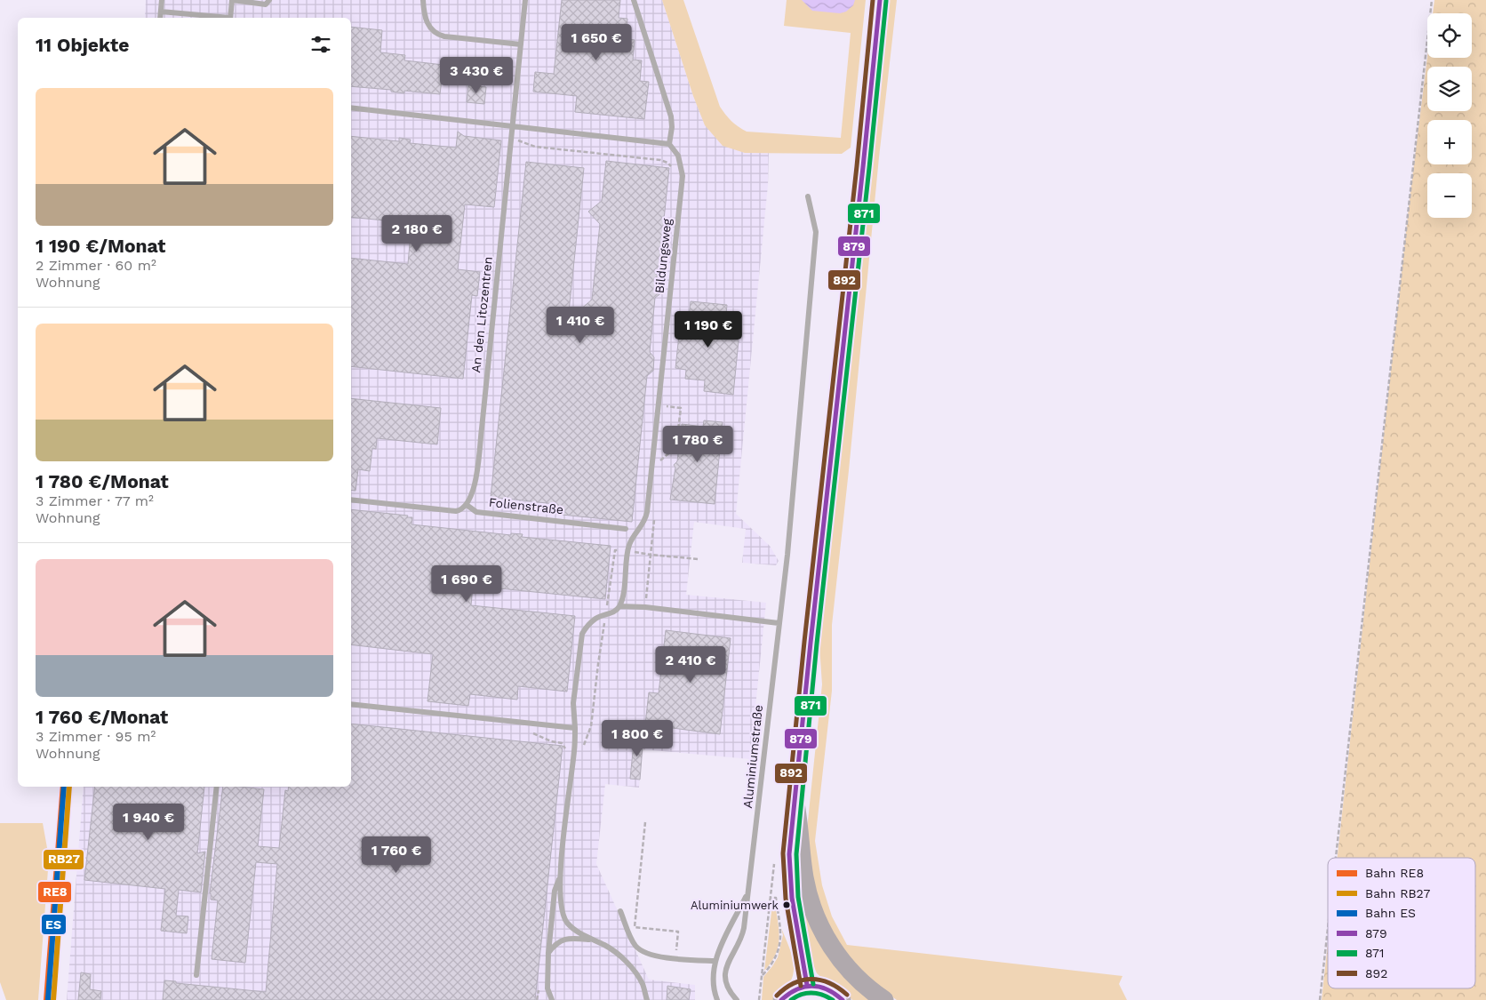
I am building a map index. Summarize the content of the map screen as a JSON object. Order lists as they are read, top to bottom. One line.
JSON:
{"streets":{"lane":["Bildungsweg","An den Litozentren","Folienstraße","Aluminiumstraße"]},"crossings":[["An den Litozentren","Folienstraße"]],"places":["Aluminiumwerk"],"lines":["transit line 879","transit line 892","transit line 871","rail line RE8","rail line RB27","rail line ES"],"legend":["Bahn RE8","Bahn RB27","Bahn ES","879","871","892"],"page":{"map_buttons":["+","−"],"heading":"11 Objekte","price":["1 650 €","3 430 €","2 180 €","1 410 €","1 190 €","1 780 €","1 690 €","2 410 €","1 800 €","1 940 €","1 760 €"],"list":[{"name":"1 190 €/Monat","note":"2 Zimmer · 60 m² · Wohnung"},{"name":"1 780 €/Monat","note":"3 Zimmer · 77 m² · Wohnung"},{"name":"1 760 €/Monat","note":"3 Zimmer · 95 m² · Wohnung"}]}}
